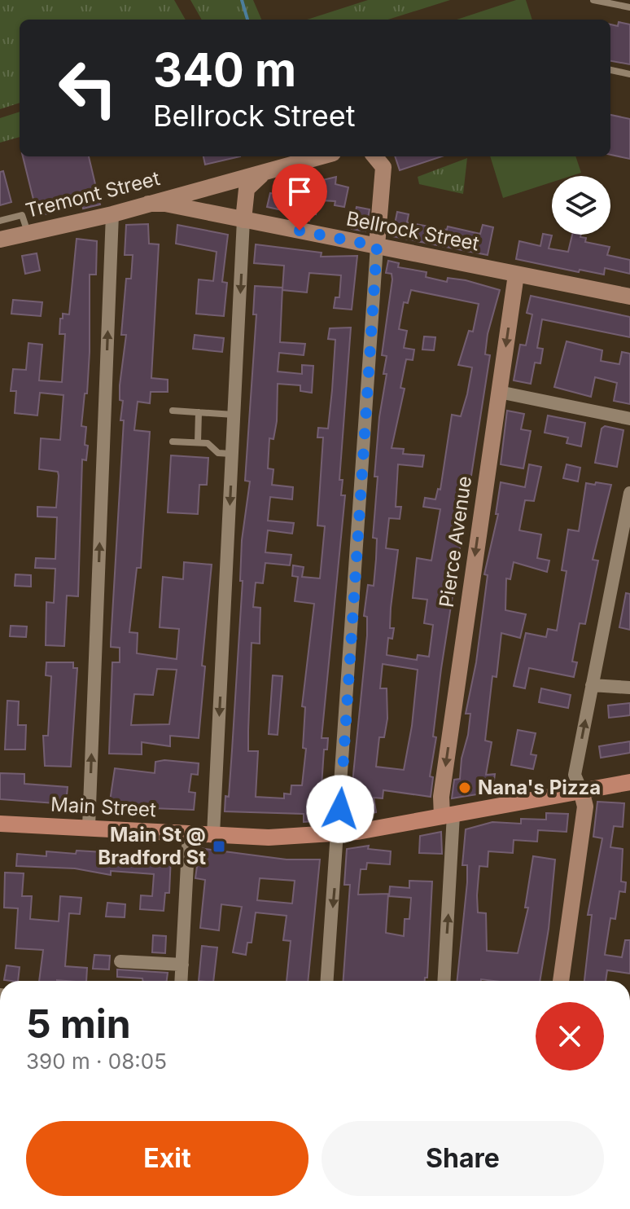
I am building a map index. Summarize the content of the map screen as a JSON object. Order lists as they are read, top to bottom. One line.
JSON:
{"streets":{"main road":["Main Street"],"street":["Tremont Street","Bellrock Street","Pierce Avenue"]},"crossings":[["Tremont Street","Bellrock Street"],["Bellrock Street","Pierce Avenue"],["Pierce Avenue","Main Street"]],"places":{"other":["Nana's Pizza"],"transit":["Main St @ Bradford St"]},"page":{"turn":["340 m","Bellrock Street"],"heading":["5 min","390 m · 08:05"],"buttons":["Exit","Share"]}}
